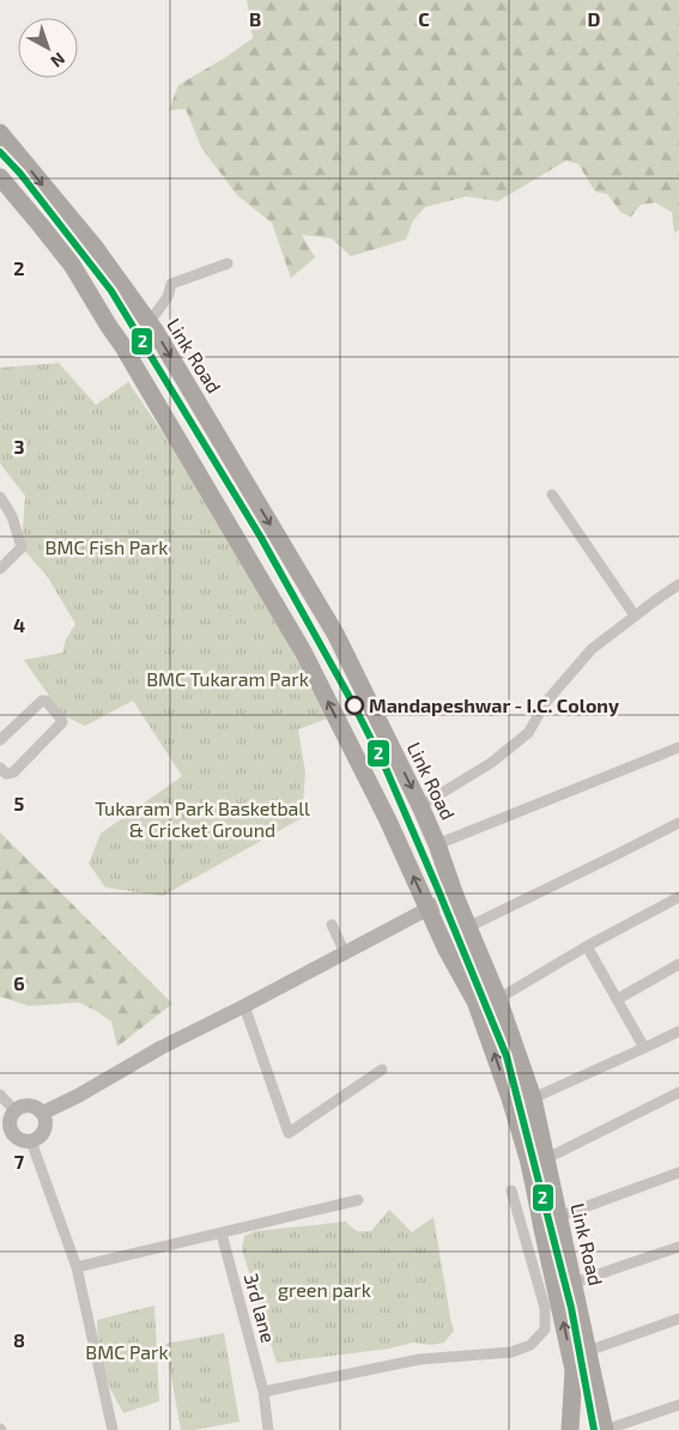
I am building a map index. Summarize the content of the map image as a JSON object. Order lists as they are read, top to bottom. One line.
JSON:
{"streets":{"main road":["Link Road"],"street":["3rd lane"]},"parks":["BMC Fish Park","BMC Tukaram Park","Tukaram Park Basketball & Cricket Ground","green park","BMC Park"],"places":["Mandapeshwar - I.C. Colony"],"lines":["transit line 2"],"north":"bottom right","grid":{"columns":["B","C","D"],"rows":["2","3","4","5","6","7","8"]}}
